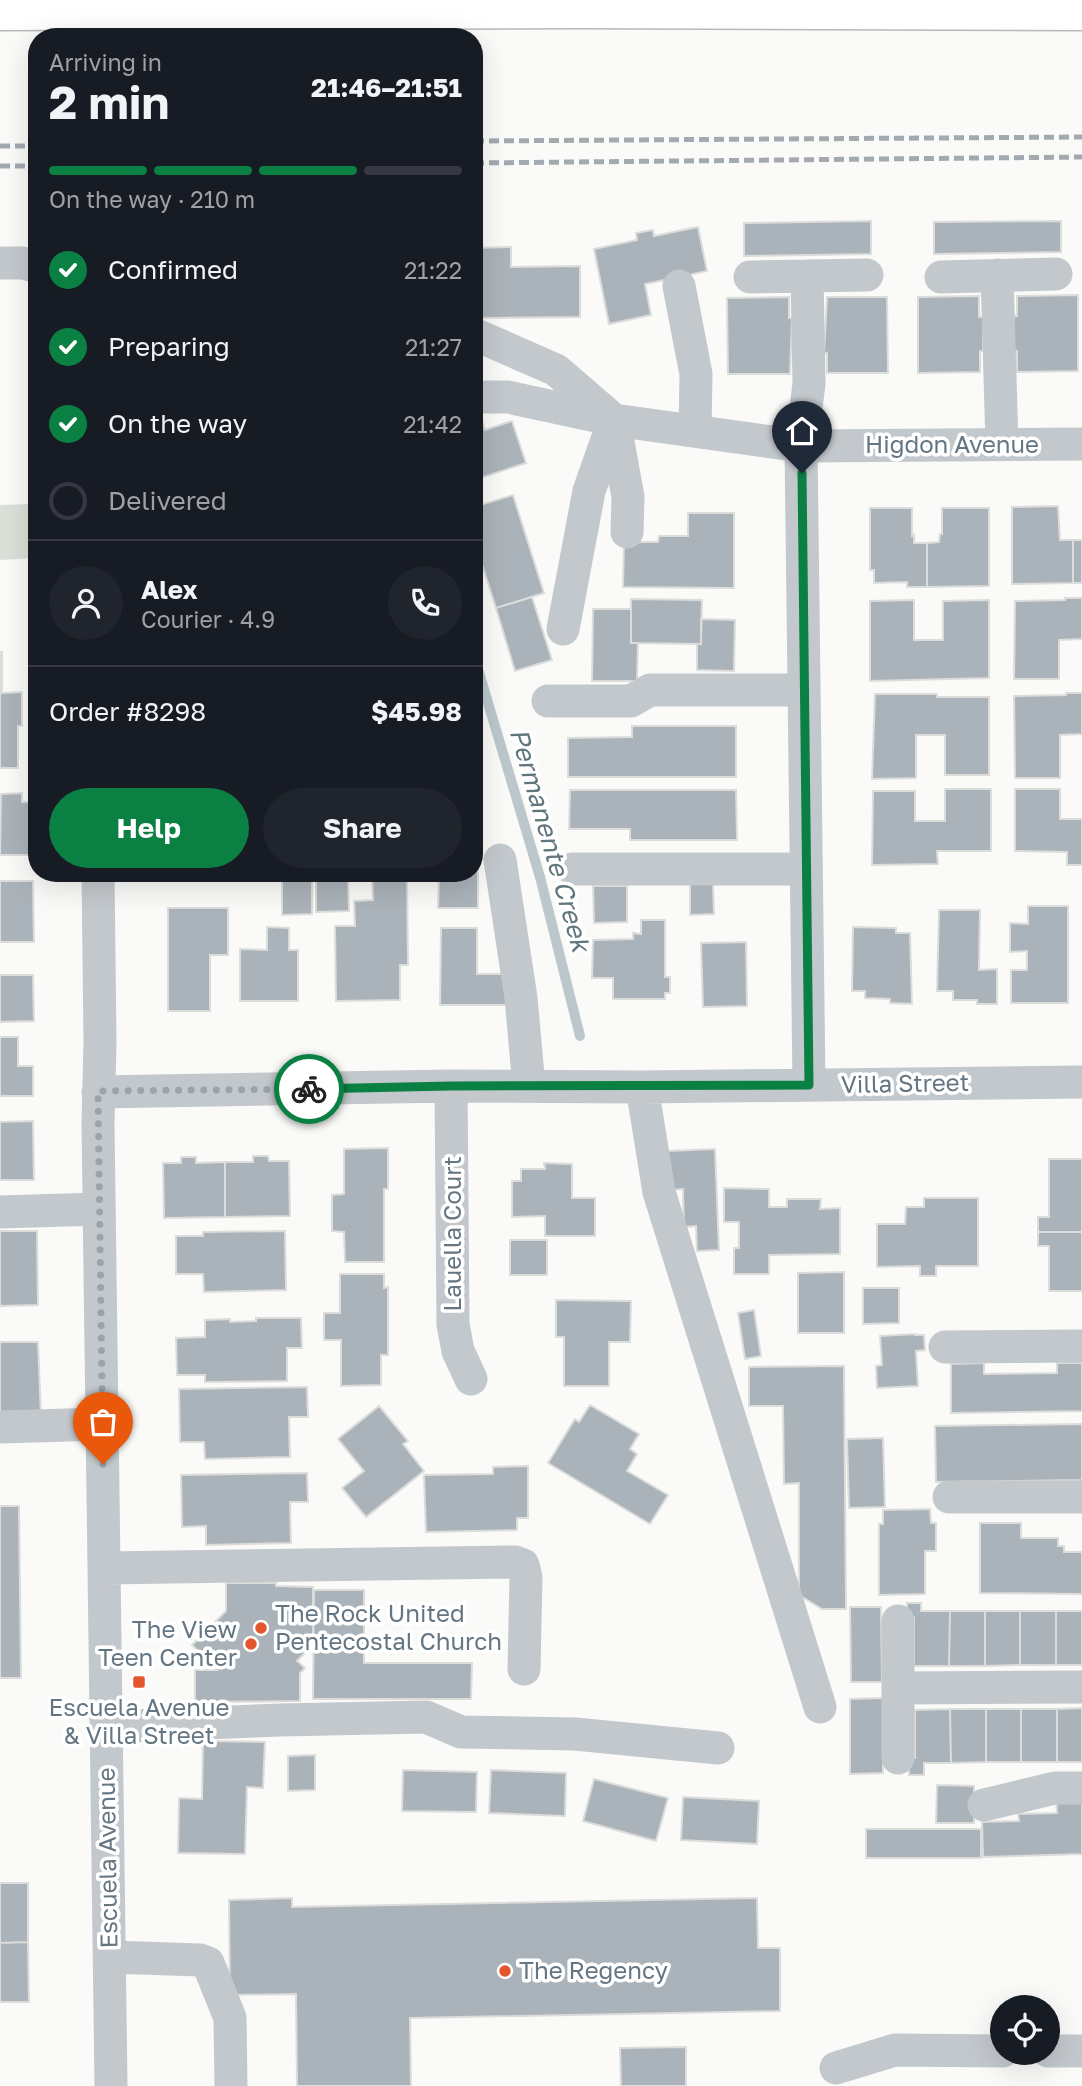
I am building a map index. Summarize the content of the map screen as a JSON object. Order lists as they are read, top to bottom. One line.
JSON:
{"streets":{"street":["Higdon Avenue","Villa Street","Lauella Court","Escuela Avenue"]},"crossings":[["Villa Street","Lauella Court"],["Villa Street","Escuela Avenue"]],"water":["Permanente Creek"],"places":{"other":["The Rock United Pentecostal Church","The View Teen Center","The Regency"],"transit":["Escuela Avenue & Villa Street"]},"page":{"heading":["2 min","Arriving in","21:46–21:51"],"panel":["Alex","Courier · 4.9","Order #8298","$45.98"],"bar":"On the way · 210 m","list":[["Confirmed","21:22"],["Preparing","21:27"],["On the way","21:42"],"Delivered"],"buttons":["Help","Share"]}}
